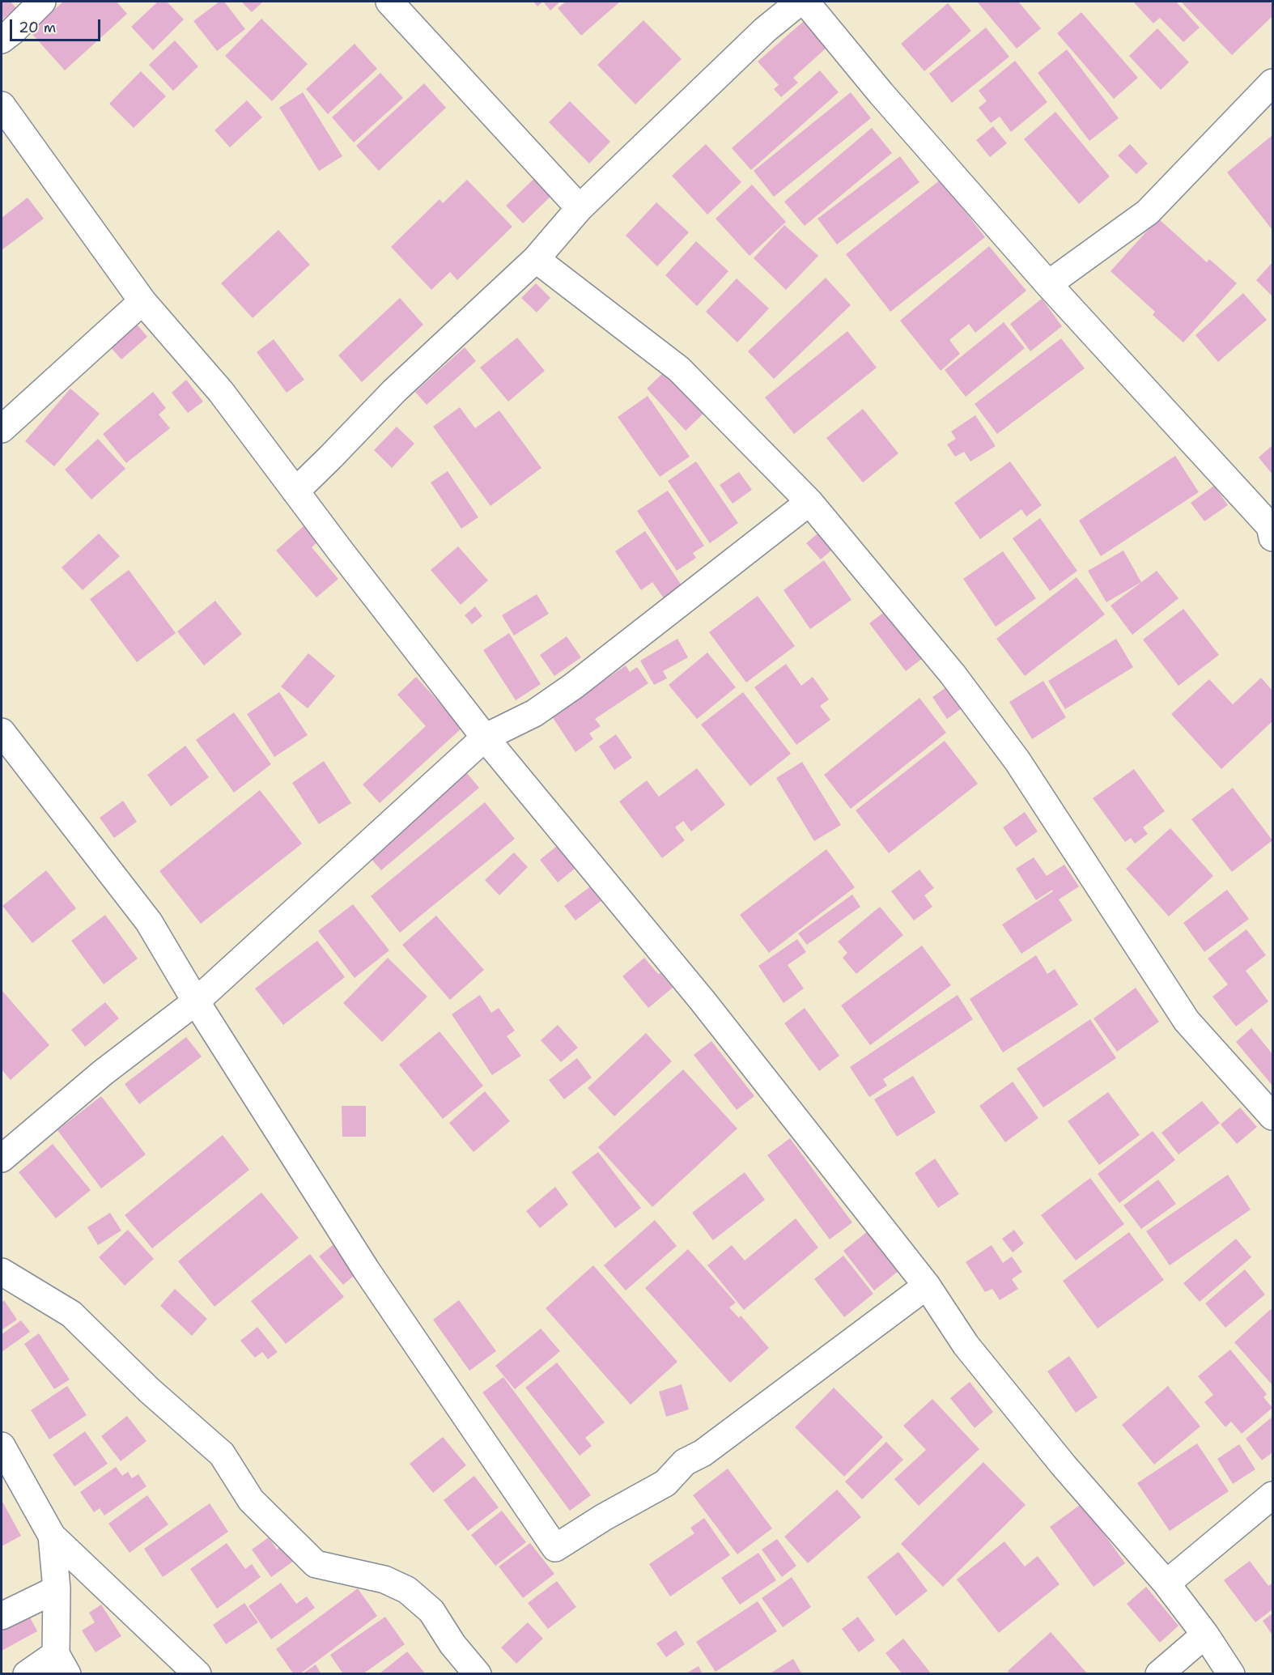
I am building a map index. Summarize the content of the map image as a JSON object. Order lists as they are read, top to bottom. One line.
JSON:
{"scale_bar":"20 m"}
